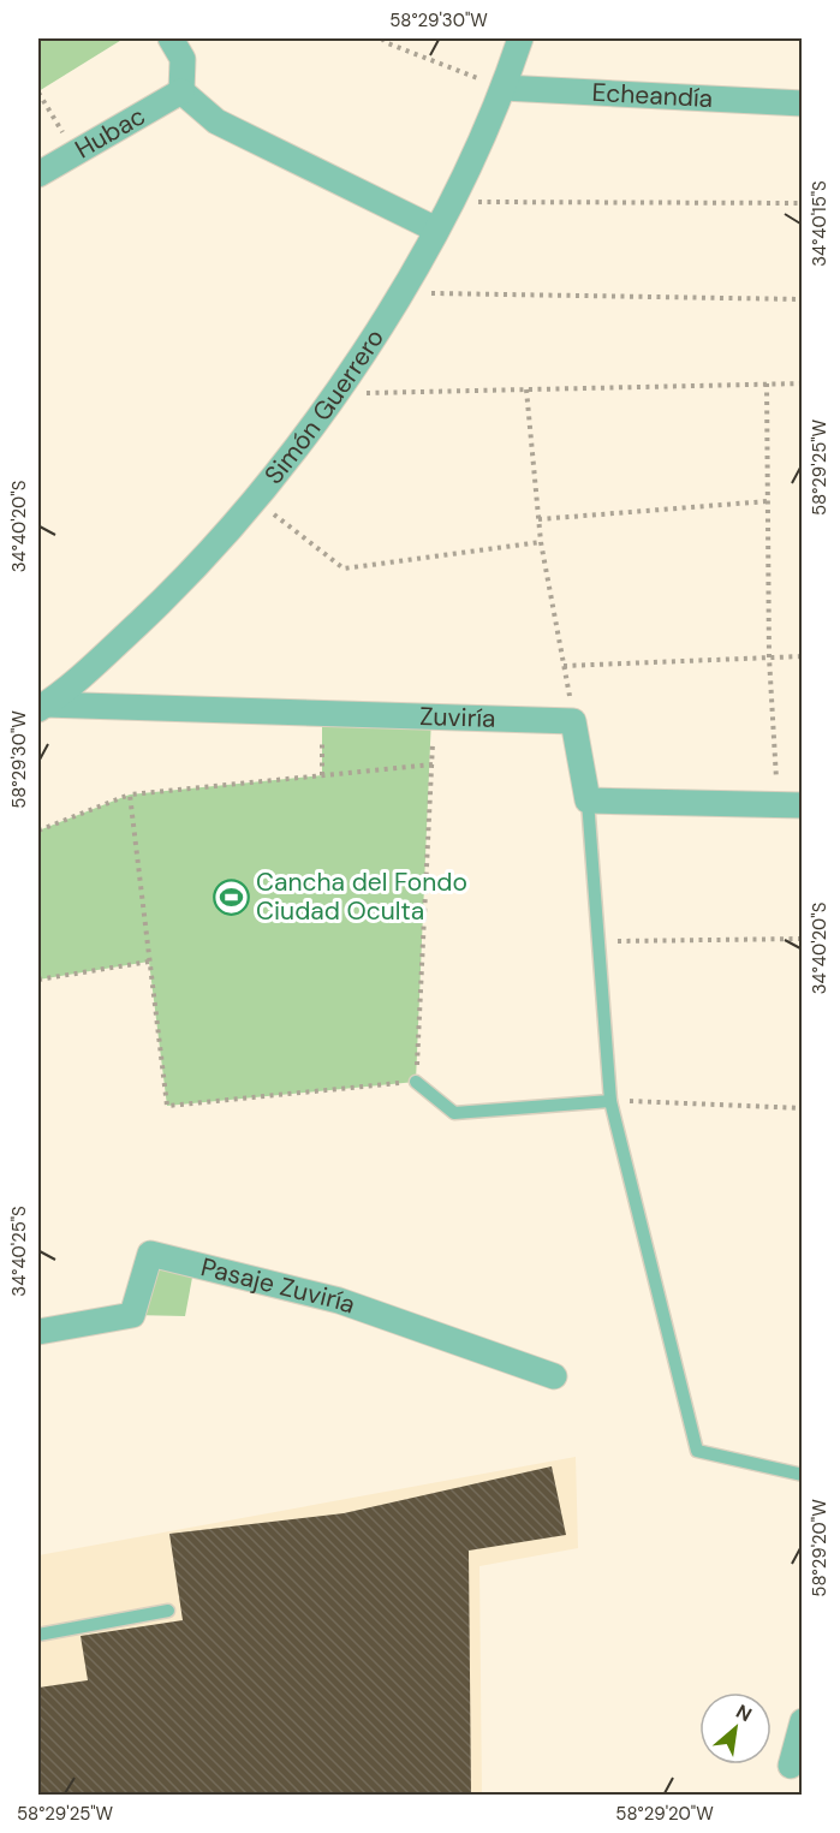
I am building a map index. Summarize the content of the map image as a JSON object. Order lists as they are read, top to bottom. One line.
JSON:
{"streets":{"street":["Echeandía","Hubac","Simón Guerrero","Zuviría","Pasaje Zuviría"]},"crossings":[["Echeandía","Simón Guerrero"],["Simón Guerrero","Zuviría"]],"places":{"sports":["Cancha del Fondo Ciudad Oculta"]},"north":"top right","coordinates":["58°29'30\"W","34°40'15\"S","58°29'25\"W","34°40'20\"S","34°40'25\"S","58°29'20\"W"]}
